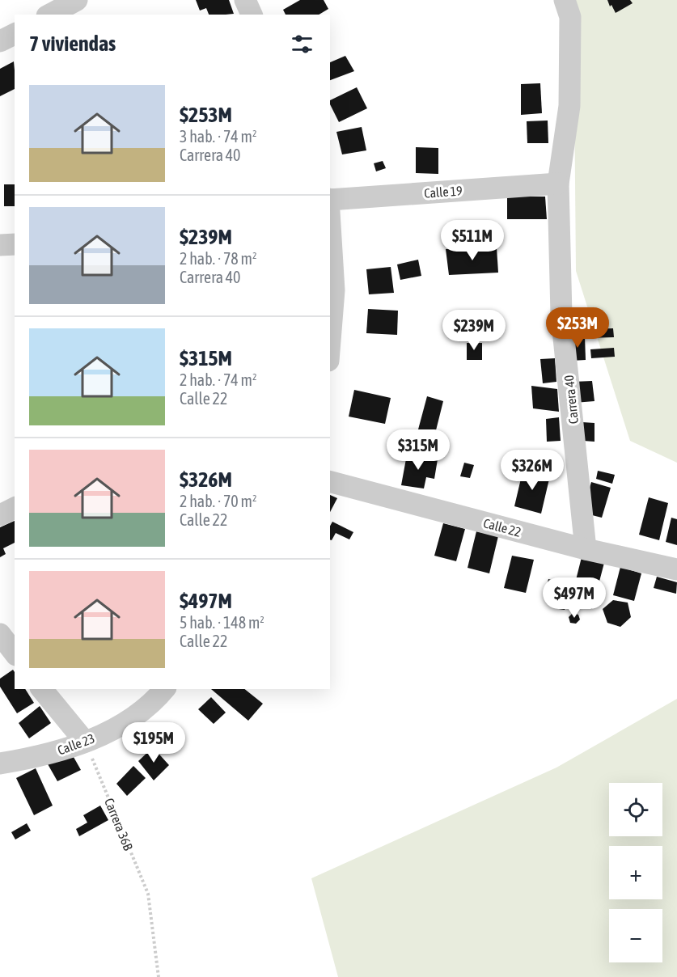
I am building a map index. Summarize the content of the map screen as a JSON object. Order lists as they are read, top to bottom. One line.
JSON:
{"streets":{"street":["Calle 19","Carrera 40","Calle 22","Calle 23"],"path":["Carrera 36B"]},"crossings":[["Calle 19","Carrera 40"],["Carrera 40","Calle 22"],["Calle 23","Carrera 36B"]],"page":{"heading":"7 viviendas","list":[{"name":"$253M","note":"3 hab. · 74 m² · Carrera 40"},{"name":"$239M","note":"2 hab. · 78 m² · Carrera 40"},{"name":"$315M","note":"2 hab. · 74 m² · Calle 22"},{"name":"$326M","note":"2 hab. · 70 m² · Calle 22"},{"name":"$497M","note":"5 hab. · 148 m² · Calle 22"}],"price":["$511M","$253M","$239M","$315M","$326M","$497M","$195M"],"map_buttons":["+","−"]}}
